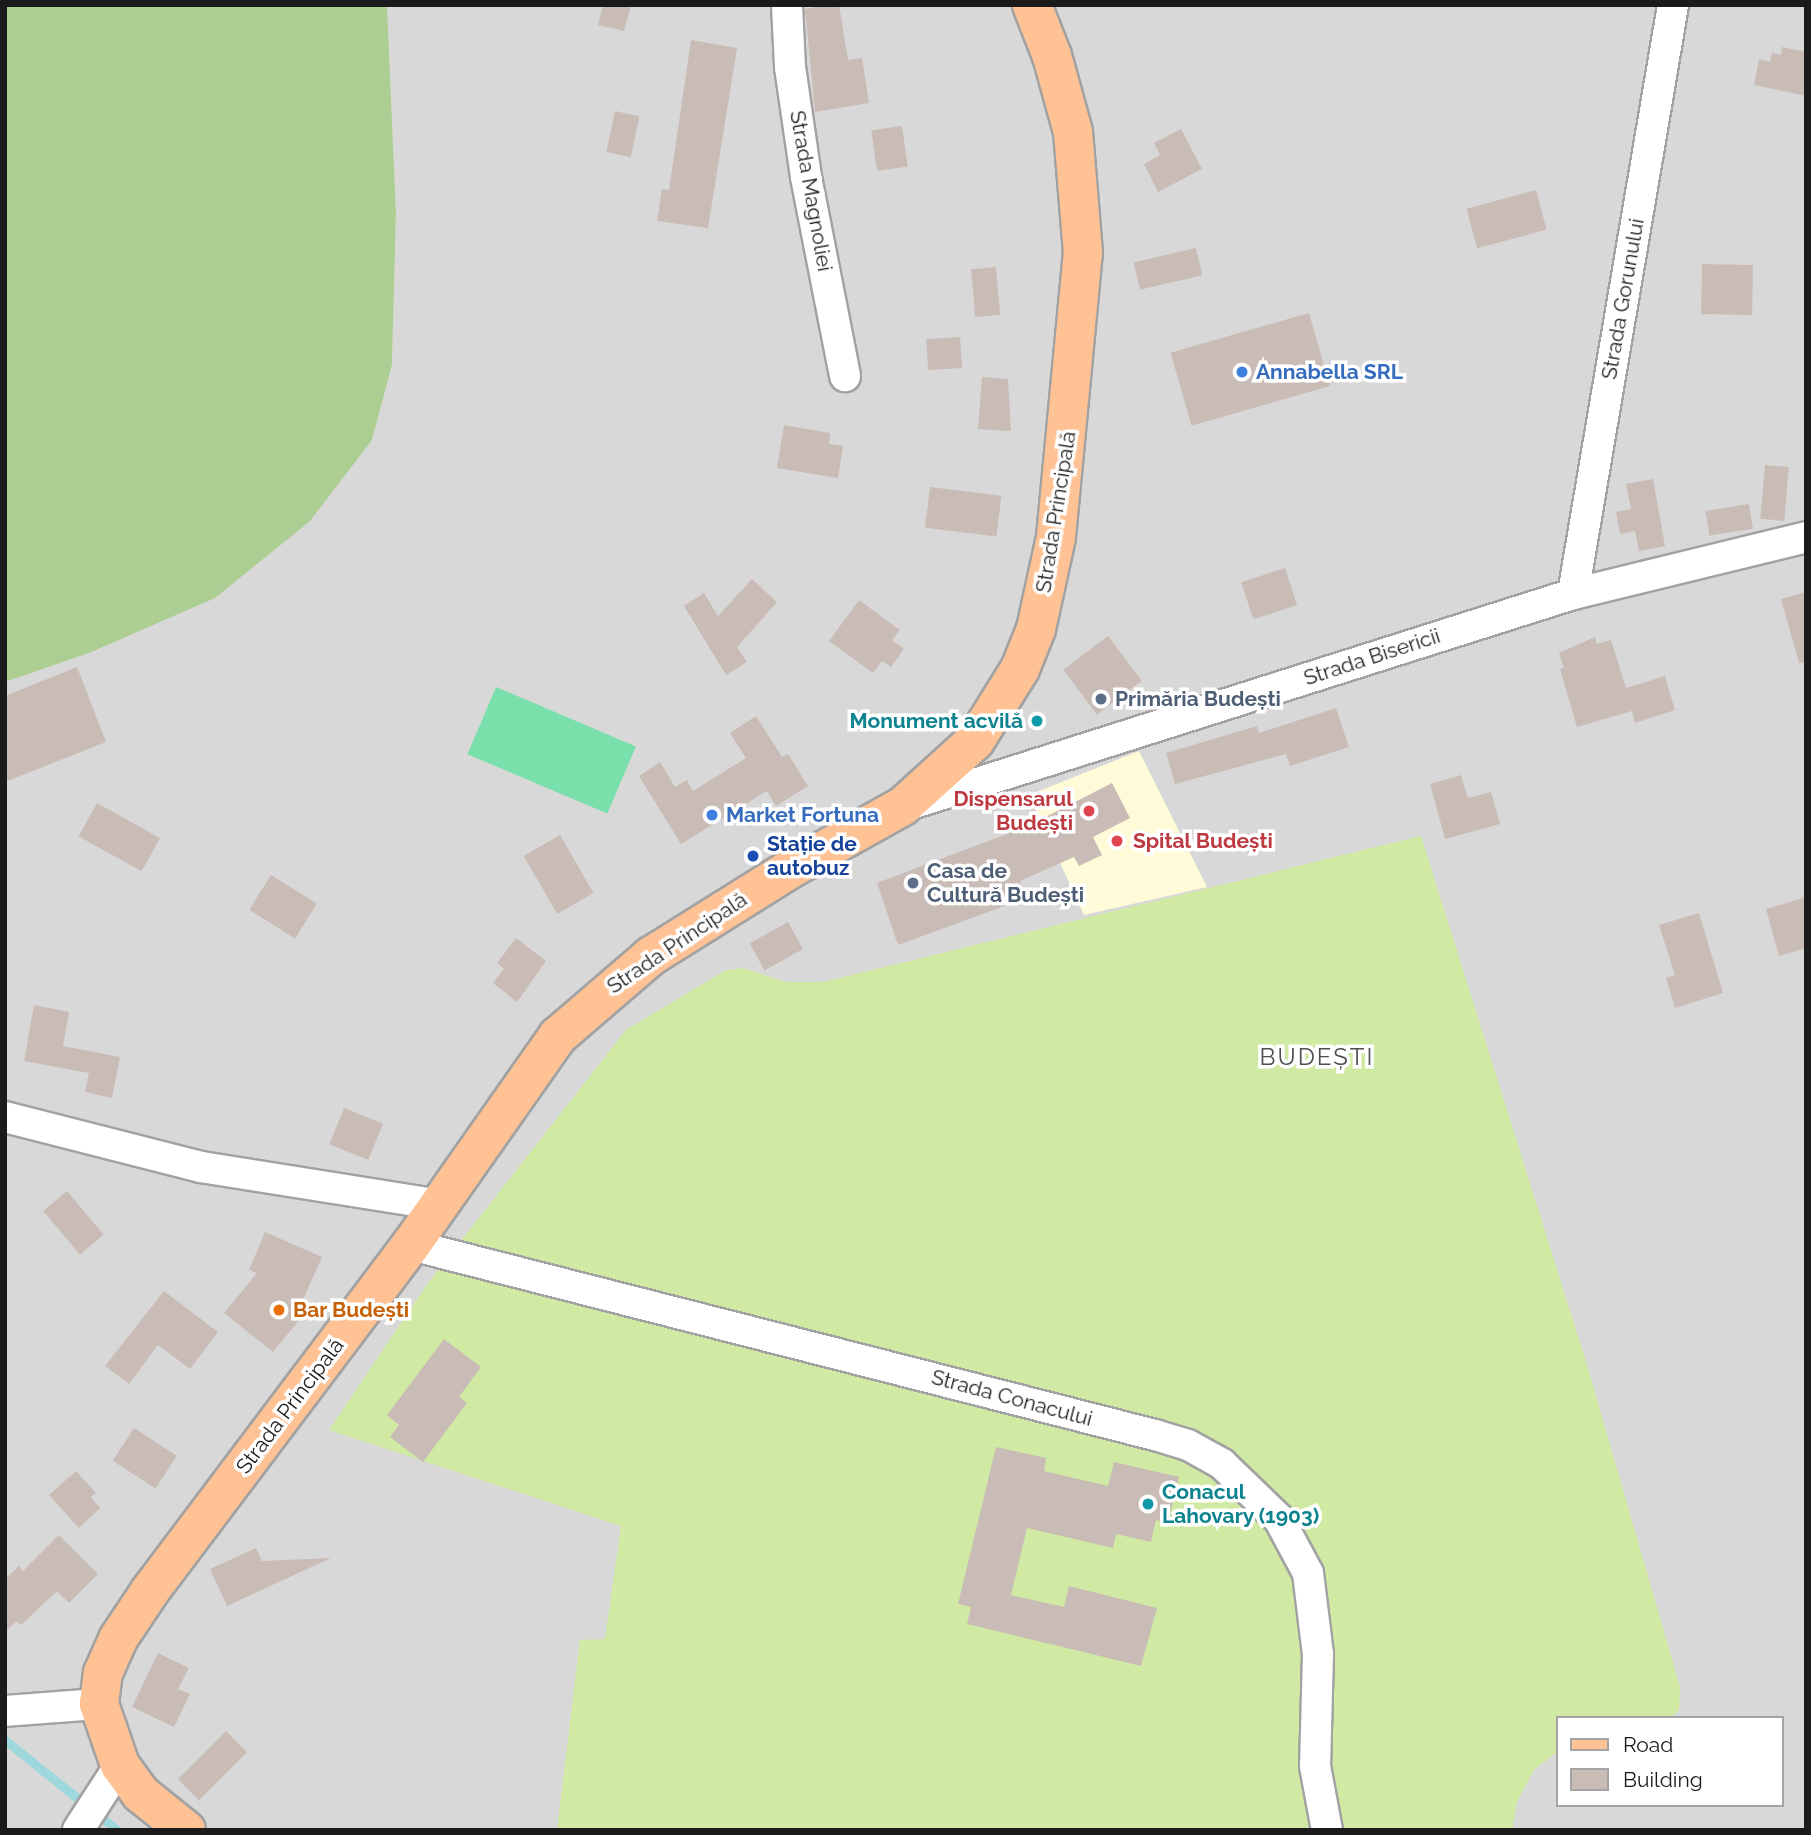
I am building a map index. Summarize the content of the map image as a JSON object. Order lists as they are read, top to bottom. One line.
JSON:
{"streets":{"main road":["Strada Principală"],"street":["Strada Magnoliei","Strada Gorunului","Strada Bisericii","Strada Conacului"]},"crossings":[["Strada Gorunului","Strada Bisericii"],["Strada Principală","Strada Bisericii"],["Strada Principală","Strada Conacului"]],"districts":["BUDEȘTI"],"places":["Annabella SRL","Primăria Budești","Monument acvilă","Dispensarul Budești","Market Fortuna","Spital Budești","Stație de autobuz","Casa de Cultură Budești","Bar Budești","Conacul Lahovary (1903)"],"legend":["Road","Building"]}
